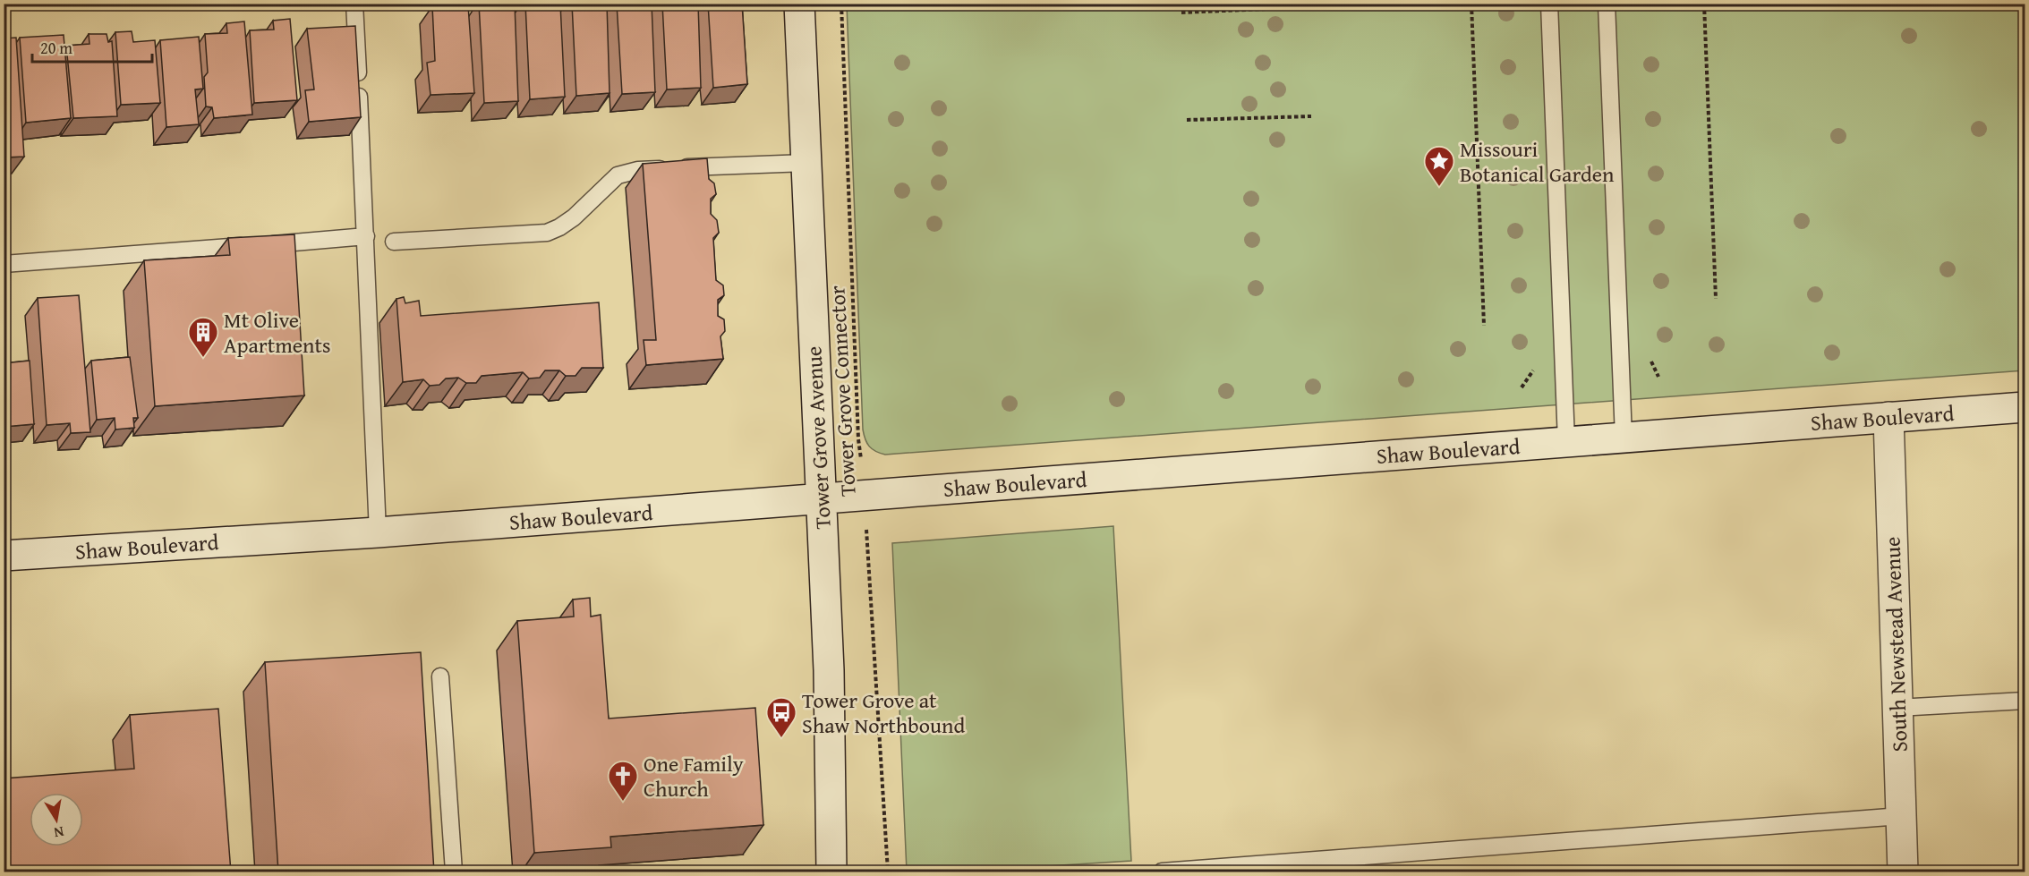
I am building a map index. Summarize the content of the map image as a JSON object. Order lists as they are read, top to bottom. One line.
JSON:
{"streets":{"street":["Shaw Boulevard","Tower Grove Avenue","South Newstead Avenue"],"path":["Tower Grove Connector"]},"crossings":[["Tower Grove Connector","Shaw Boulevard"],["Shaw Boulevard","Tower Grove Avenue"],["Shaw Boulevard","South Newstead Avenue"]],"places":{"place":["Missouri Botanical Garden"],"building":["Mt Olive Apartments"],"bus stop":["Tower Grove at Shaw Northbound"],"church":["One Family Church"]},"scale_bar":"20 m","north":"bottom"}
